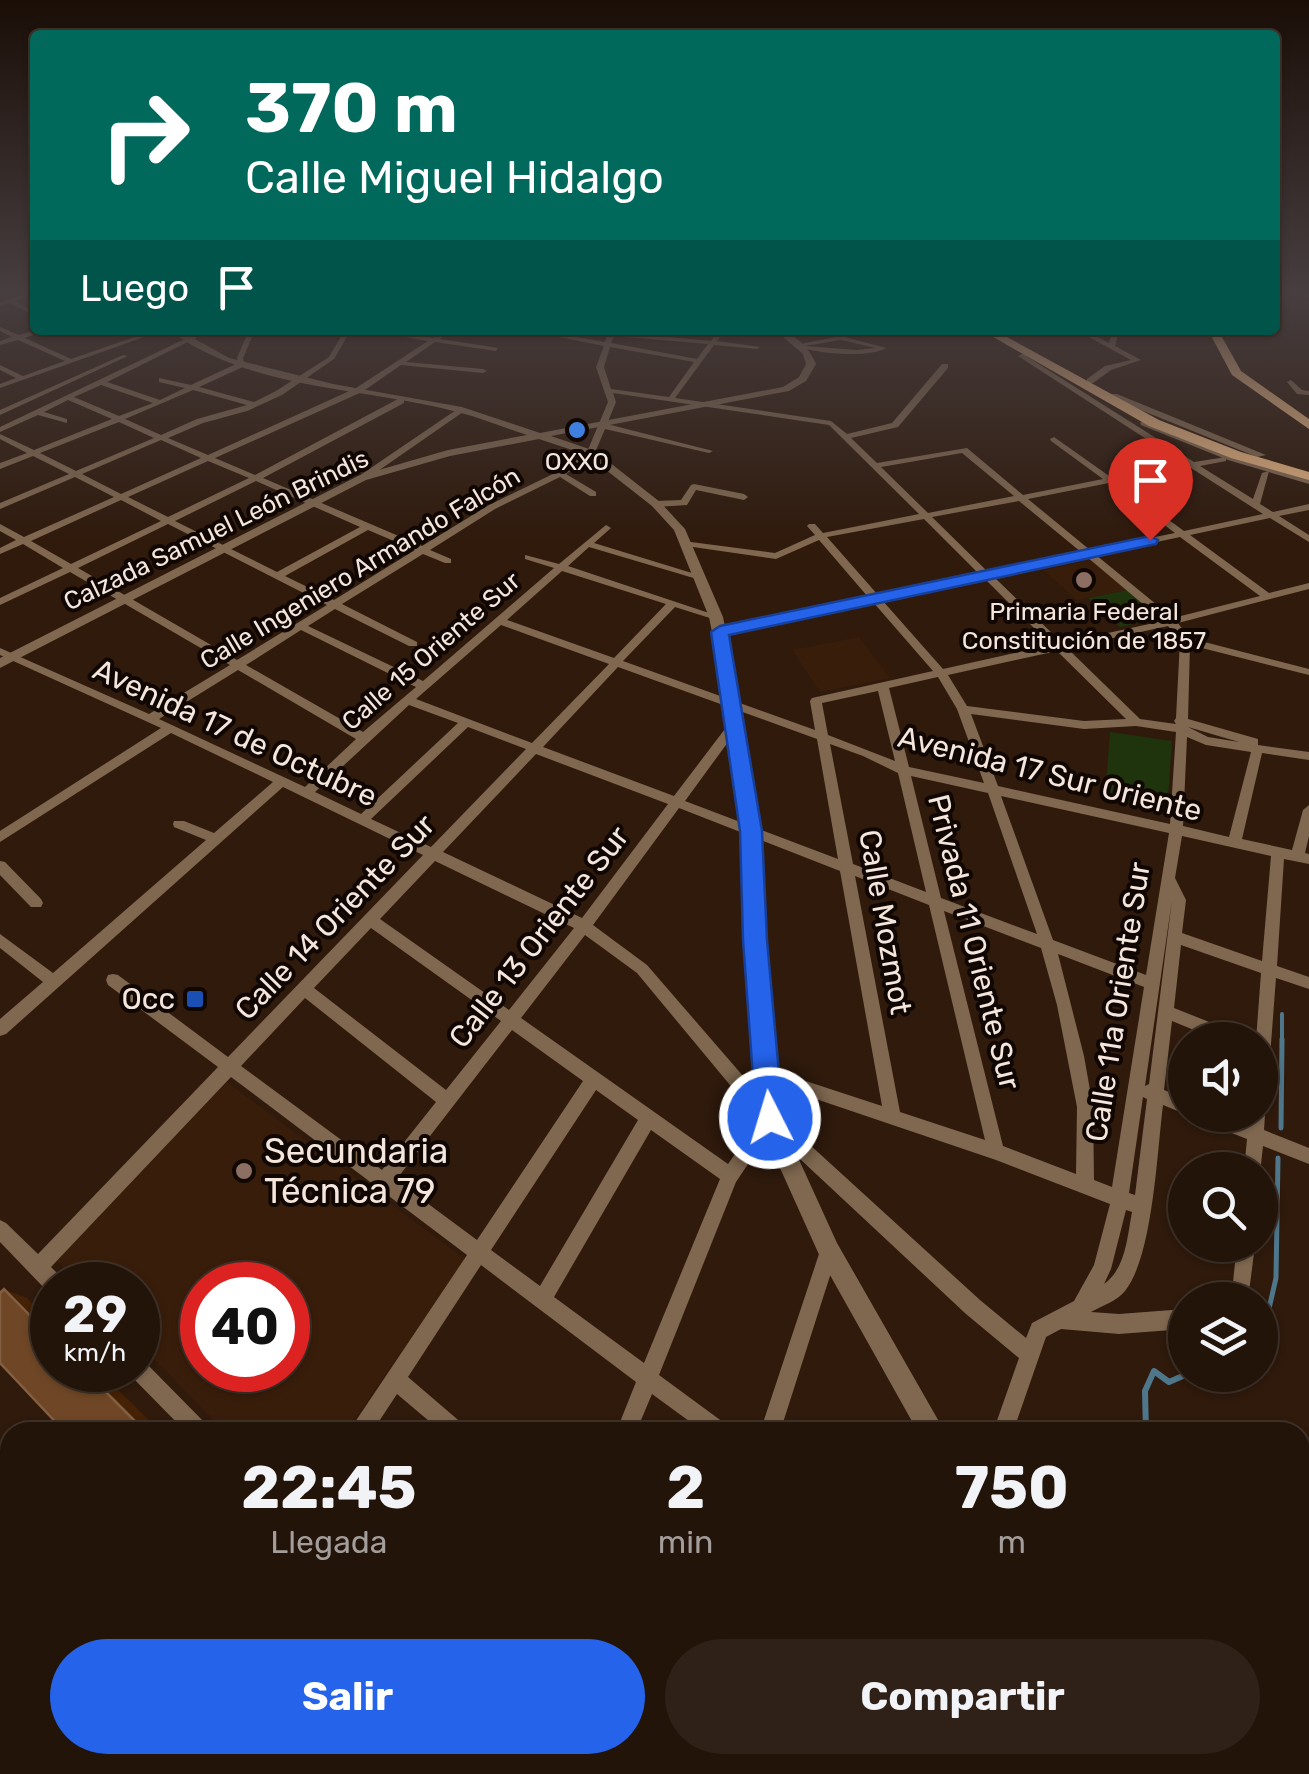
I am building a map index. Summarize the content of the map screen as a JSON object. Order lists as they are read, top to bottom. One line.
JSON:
{"streets":{"street":["Calzada Samuel León Brindis","Calle Ingeniero Armando Falcón","Calle 15 Oriente Sur","Avenida 17 de Octubre","Avenida 17 Sur Oriente","Calle 14 Oriente Sur","Calle Mozmot","Calle 13 Oriente Sur","Privada 11 Oriente Sur","Calle 11a Oriente Sur"]},"crossings":[["Calzada Samuel León Brindis","Avenida 17 de Octubre"],["Calle Ingeniero Armando Falcón","Avenida 17 de Octubre"],["Calle 15 Oriente Sur","Avenida 17 de Octubre"],["Calle 15 Oriente Sur","Avenida 17 Sur Oriente"],["Avenida 17 de Octubre","Calle 14 Oriente Sur"],["Avenida 17 de Octubre","Calle 13 Oriente Sur"],["Avenida 17 de Octubre","Calle 11a Oriente Sur"],["Avenida 17 Sur Oriente","Calle 14 Oriente Sur"],["Avenida 17 Sur Oriente","Calle Mozmot"],["Avenida 17 Sur Oriente","Privada 11 Oriente Sur"],["Avenida 17 Sur Oriente","Calle 11a Oriente Sur"],["Calle Mozmot","Privada 11 Oriente Sur"]],"places":{"other":["OXXO","Primaria Federal Constitución de 1857","Secundaria Técnica 79"],"transit":["Occ"]},"page":{"turn":["370 m","Calle Miguel Hidalgo"],"then":"Luego","speed":"29 km/h","limit":"40","eta":["22:45","Llegada","2","min","750","m"],"buttons":["Salir","Compartir"]}}
